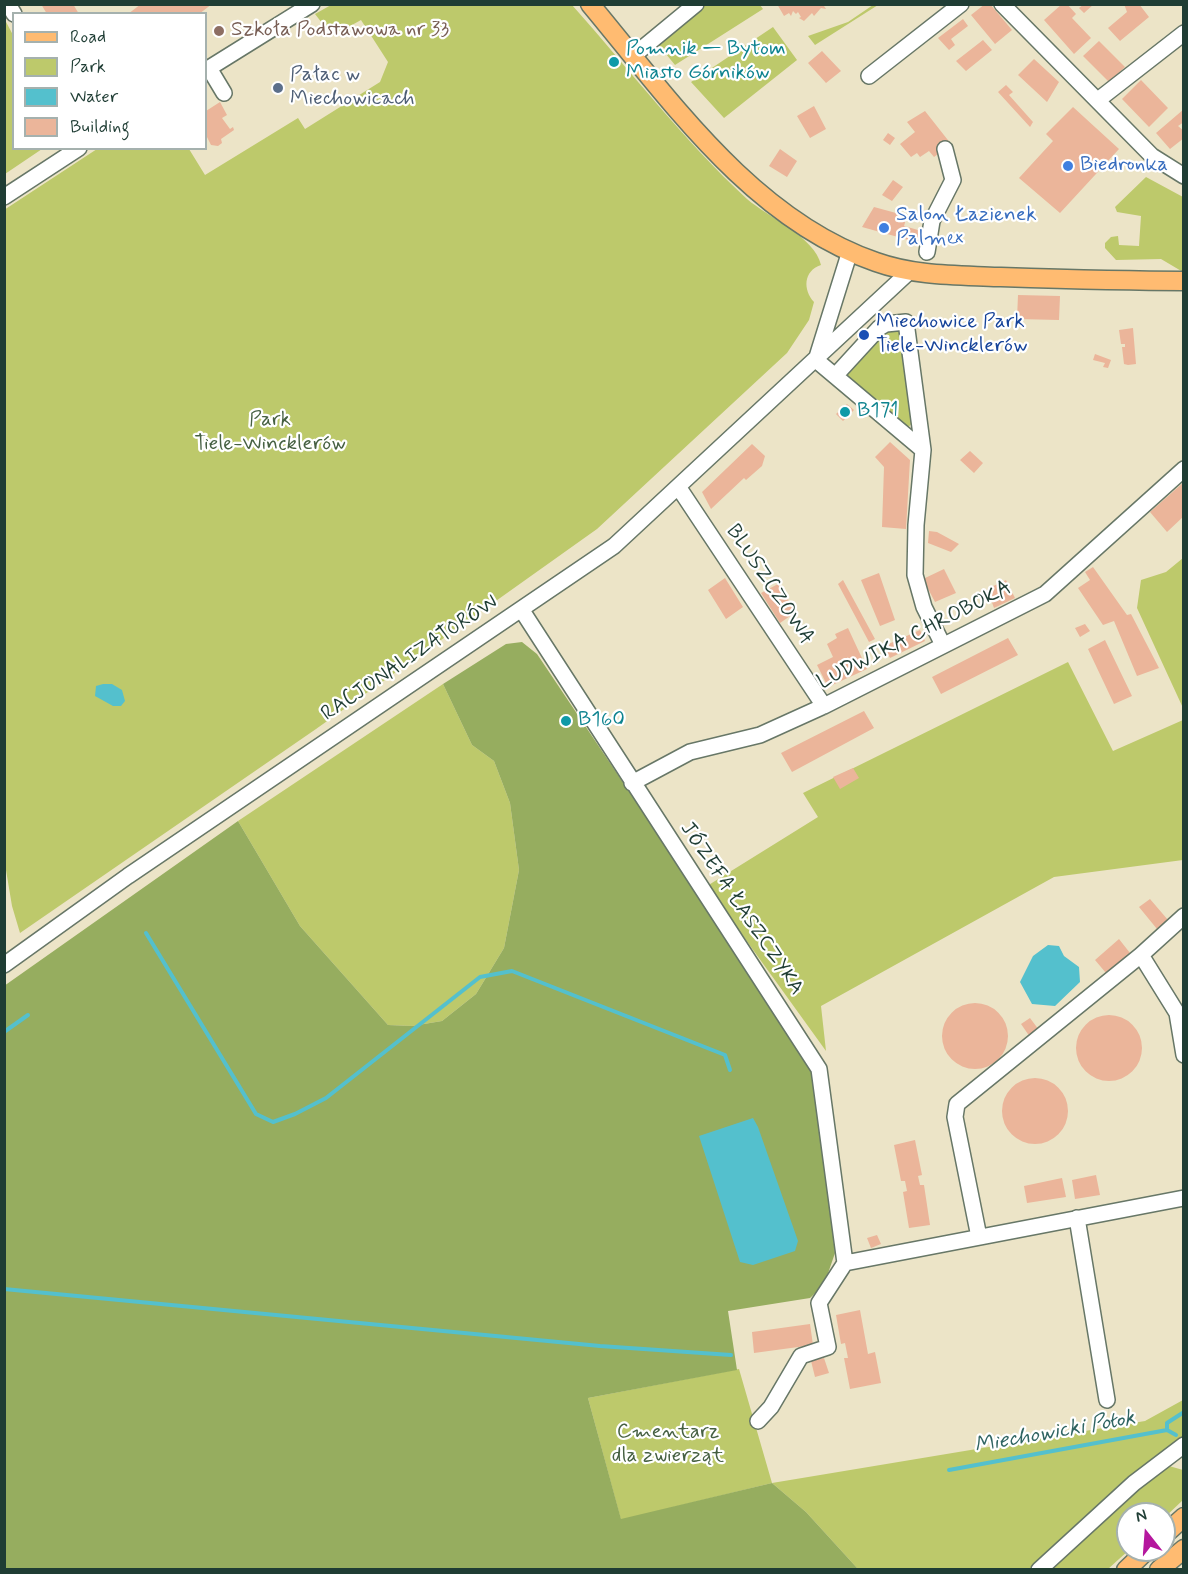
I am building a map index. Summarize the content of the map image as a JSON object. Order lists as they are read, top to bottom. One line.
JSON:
{"streets":{"street":["BLUSZCZOWA","LUDWIKA CHROBOKA","RACJONALIZATORÓW","JÓZEFA ŁASZCZYKA"]},"crossings":[["BLUSZCZOWA","LUDWIKA CHROBOKA"],["BLUSZCZOWA","RACJONALIZATORÓW"],["LUDWIKA CHROBOKA","JÓZEFA ŁASZCZYKA"],["RACJONALIZATORÓW","JÓZEFA ŁASZCZYKA"]],"water":["Miechowicki Potok"],"parks":["Park Tiele-Wincklerów","Cmentarz dla zwierząt"],"places":["Szkoła Podstawowa nr 33","Pomnik — Bytom Miasto Górników","Pałac w Miechowicach","Biedronka","Salon Łazienek Palmex","Miechowice Park Tiele-Wincklerów","B171","B160"],"legend":["Road","Park","Water","Building"],"north":"top"}
